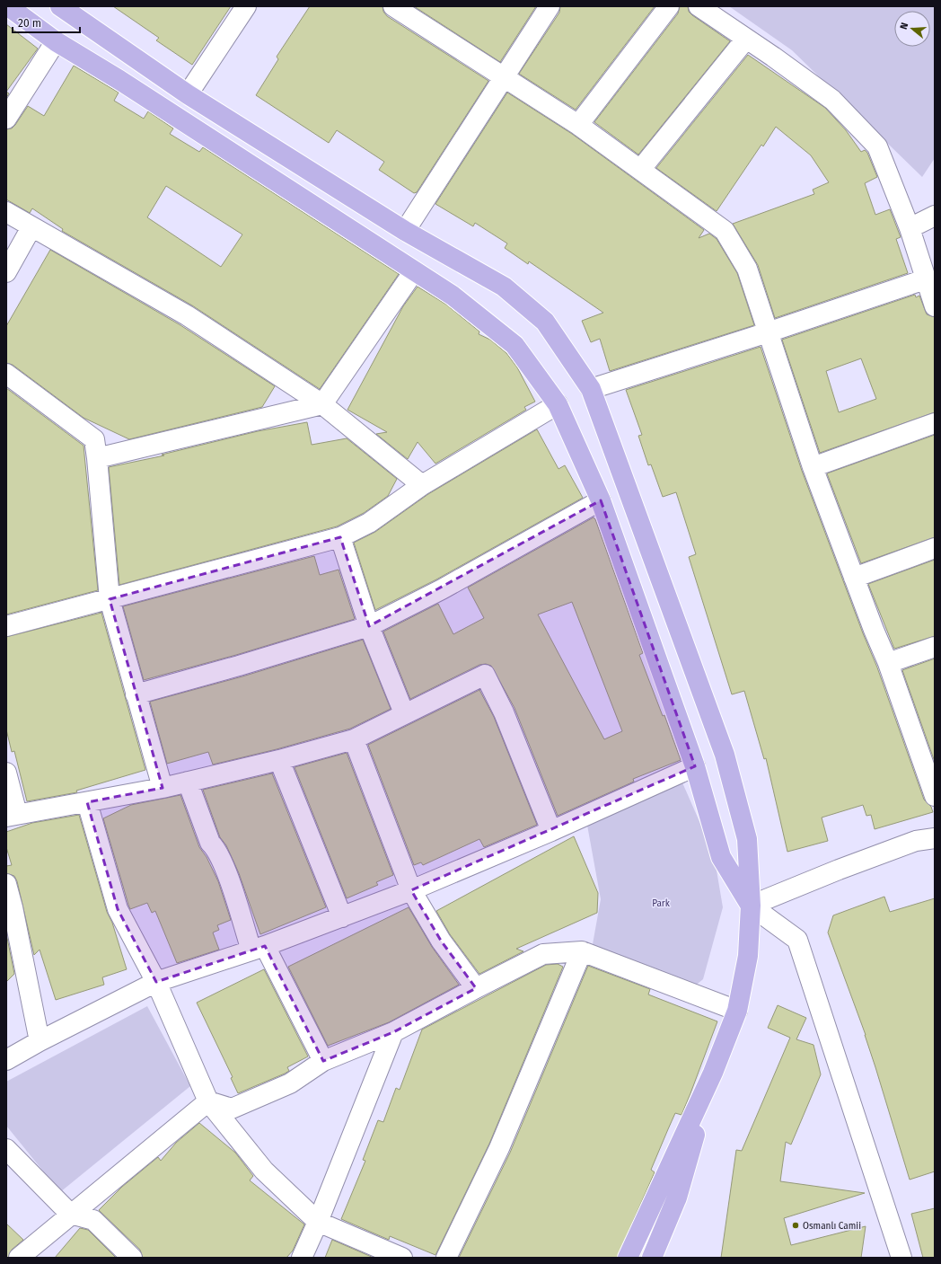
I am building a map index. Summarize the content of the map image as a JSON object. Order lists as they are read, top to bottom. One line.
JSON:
{"parks":["Park"],"places":["Osmanlı Camii"],"scale_bar":"20 m","north":"left"}
